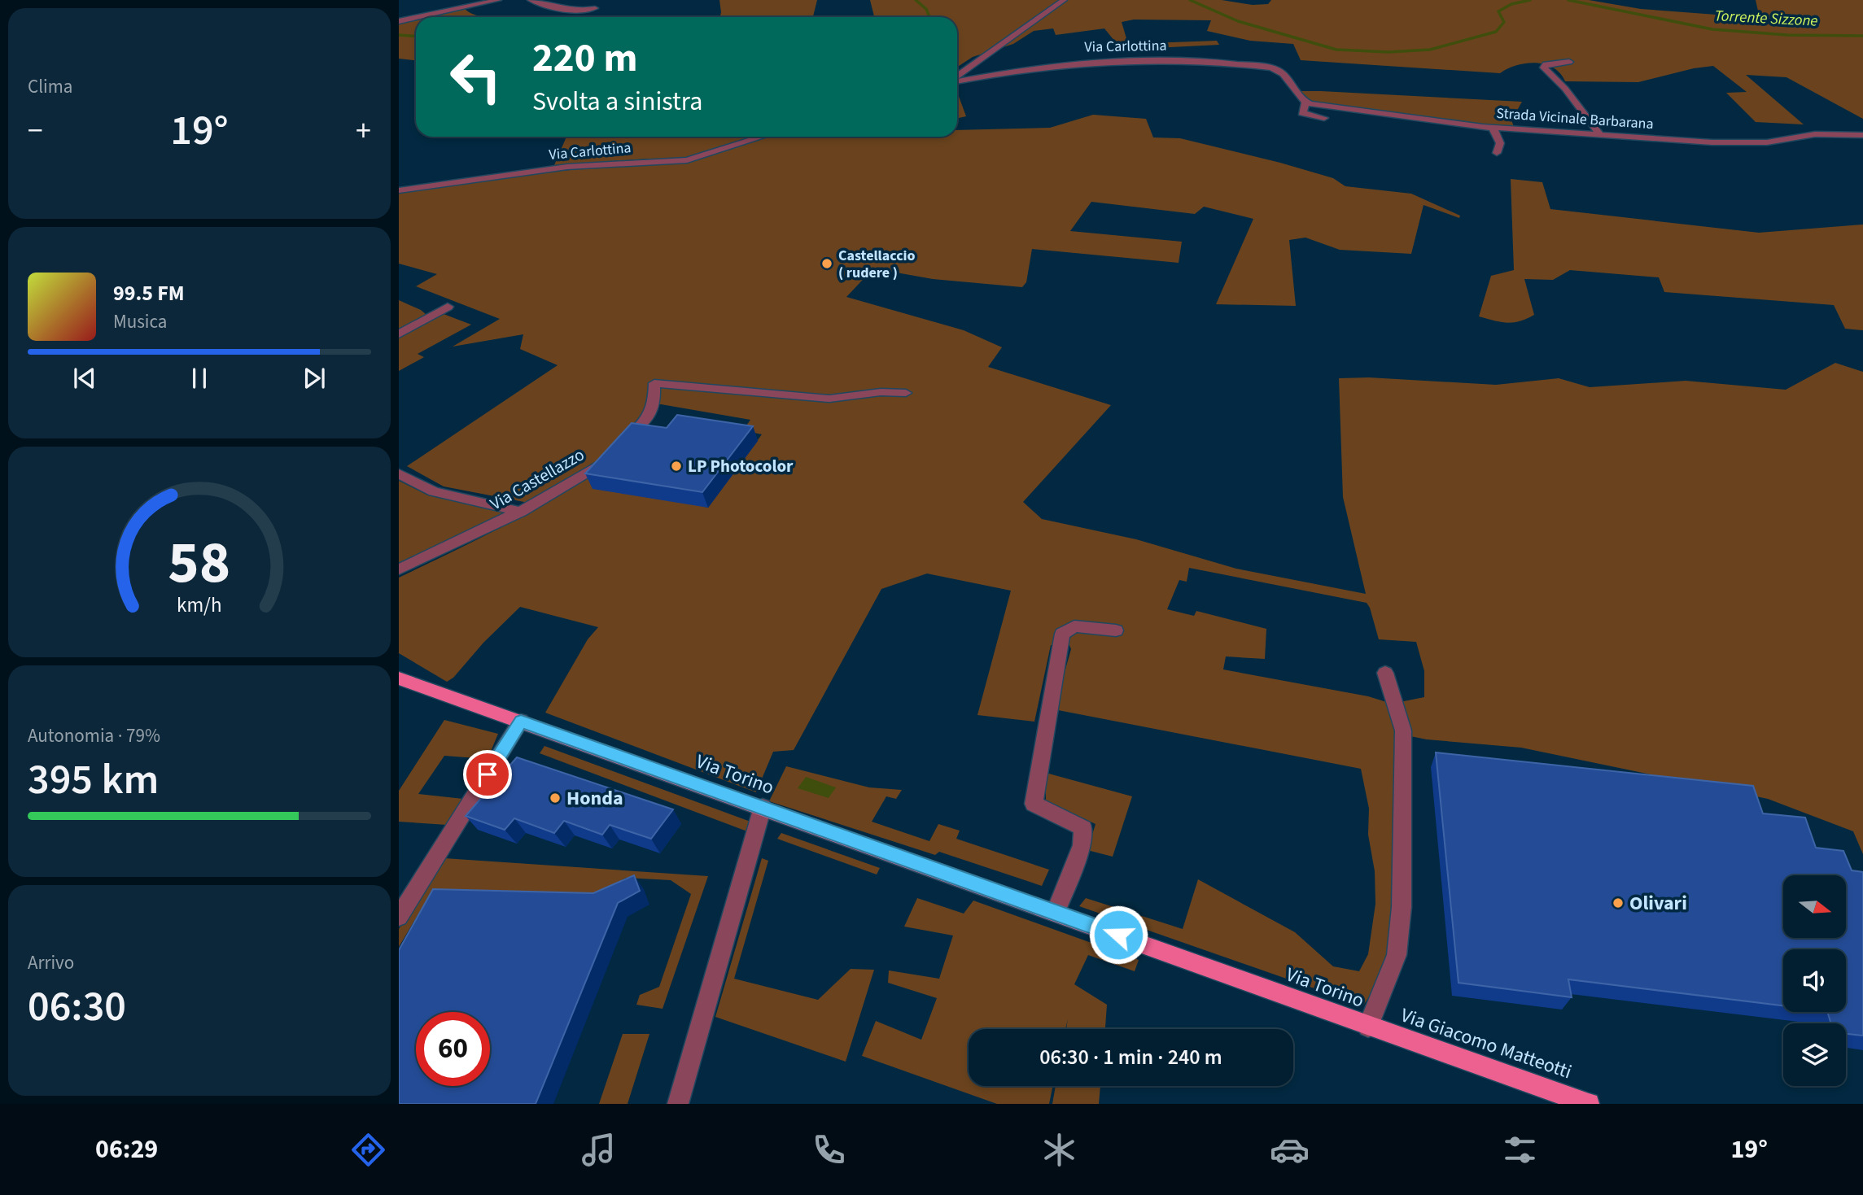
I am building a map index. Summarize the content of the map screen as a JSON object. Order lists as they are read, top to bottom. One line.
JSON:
{"streets":{"main road":["Via Torino","Via Giacomo Matteotti"],"street":["Via Carlottina","Strada Vicinale Barbarana","Via Castellazzo"]},"crossings":[["Via Carlottina","Strada Vicinale Barbarana"],["Via Torino","Via Giacomo Matteotti"]],"water":["Torrente Sizzone"],"places":["Castellaccio ( rudere )","LP Photocolor","Honda","Olivari"],"north":"right","page":{"tile":["Clima",["Autonomia · 79%","395 km"],["Arrivo","06:30"]],"turn":["220 m","Svolta a sinistra"],"heat":["−","19°","+"],"song":["99.5 FM","Musica"],"limit":"60","trip":"06:30 · 1 min · 240 m","tabs":["06:29","19°"],"gauge":["58","km/h"]}}
